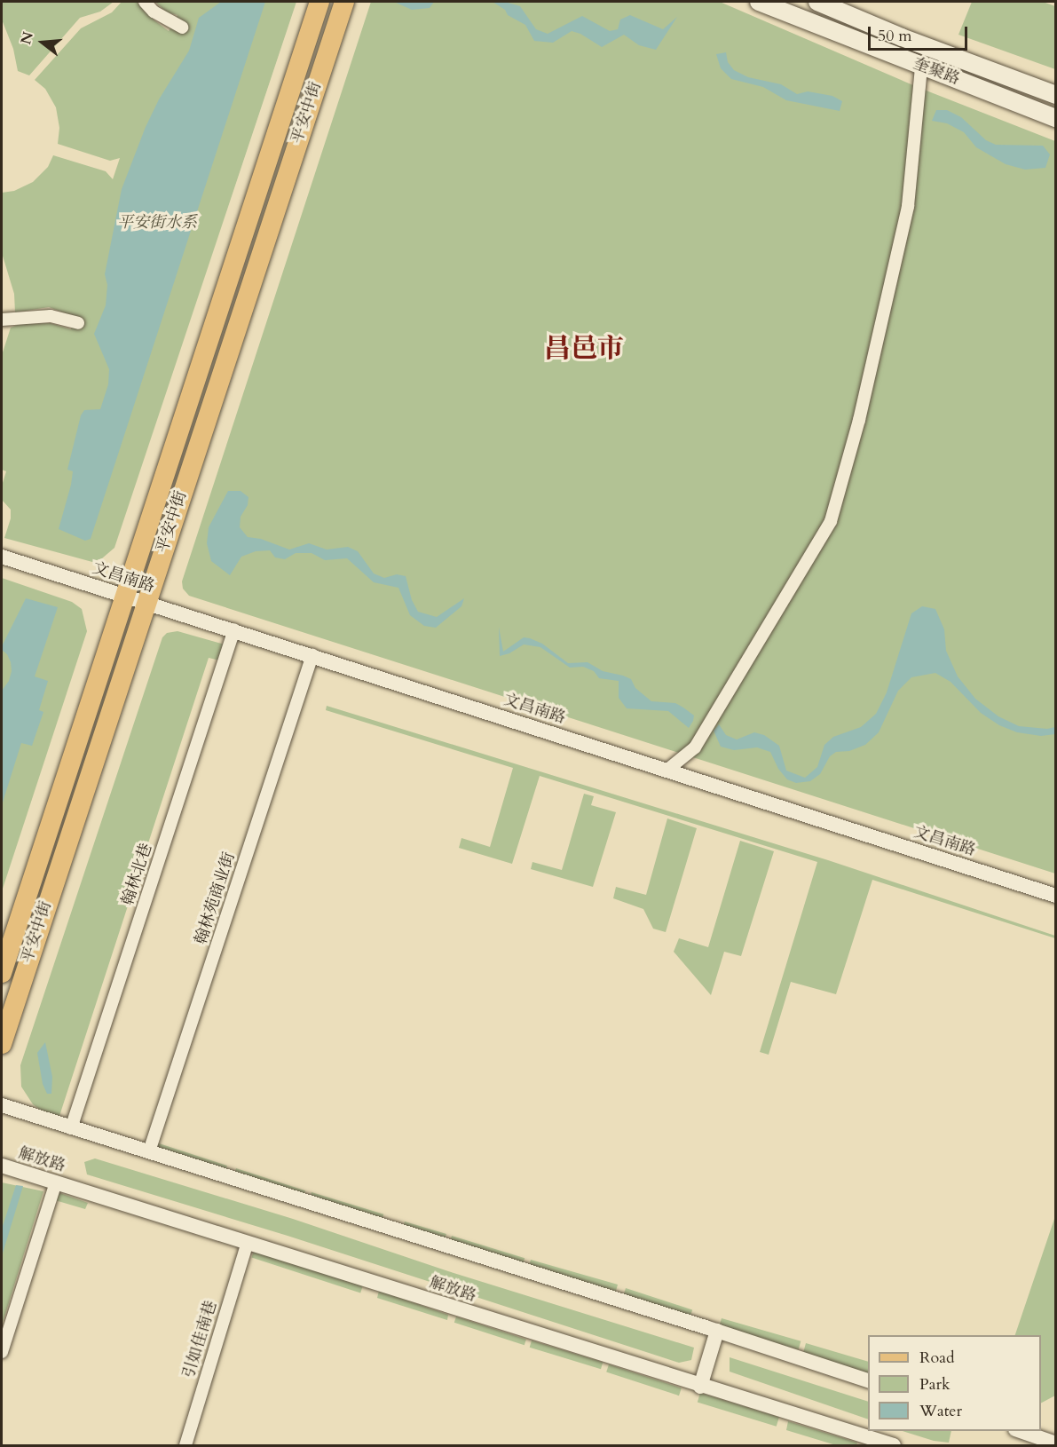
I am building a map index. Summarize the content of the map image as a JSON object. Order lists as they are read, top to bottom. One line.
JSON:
{"streets":{"main road":["奎聚路","平安中街"],"street":["文昌南路","翰林北巷","翰林苑商业街","解放路","引如佳南巷"]},"crossings":[["平安中街","文昌南路"],["文昌南路","翰林北巷"],["文昌南路","翰林苑商业街"],["解放路","引如佳南巷"]],"districts":["昌邑市"],"parks":["平安街水系"],"legend":["Road","Park","Water"],"scale_bar":"50 m","north":"left"}
